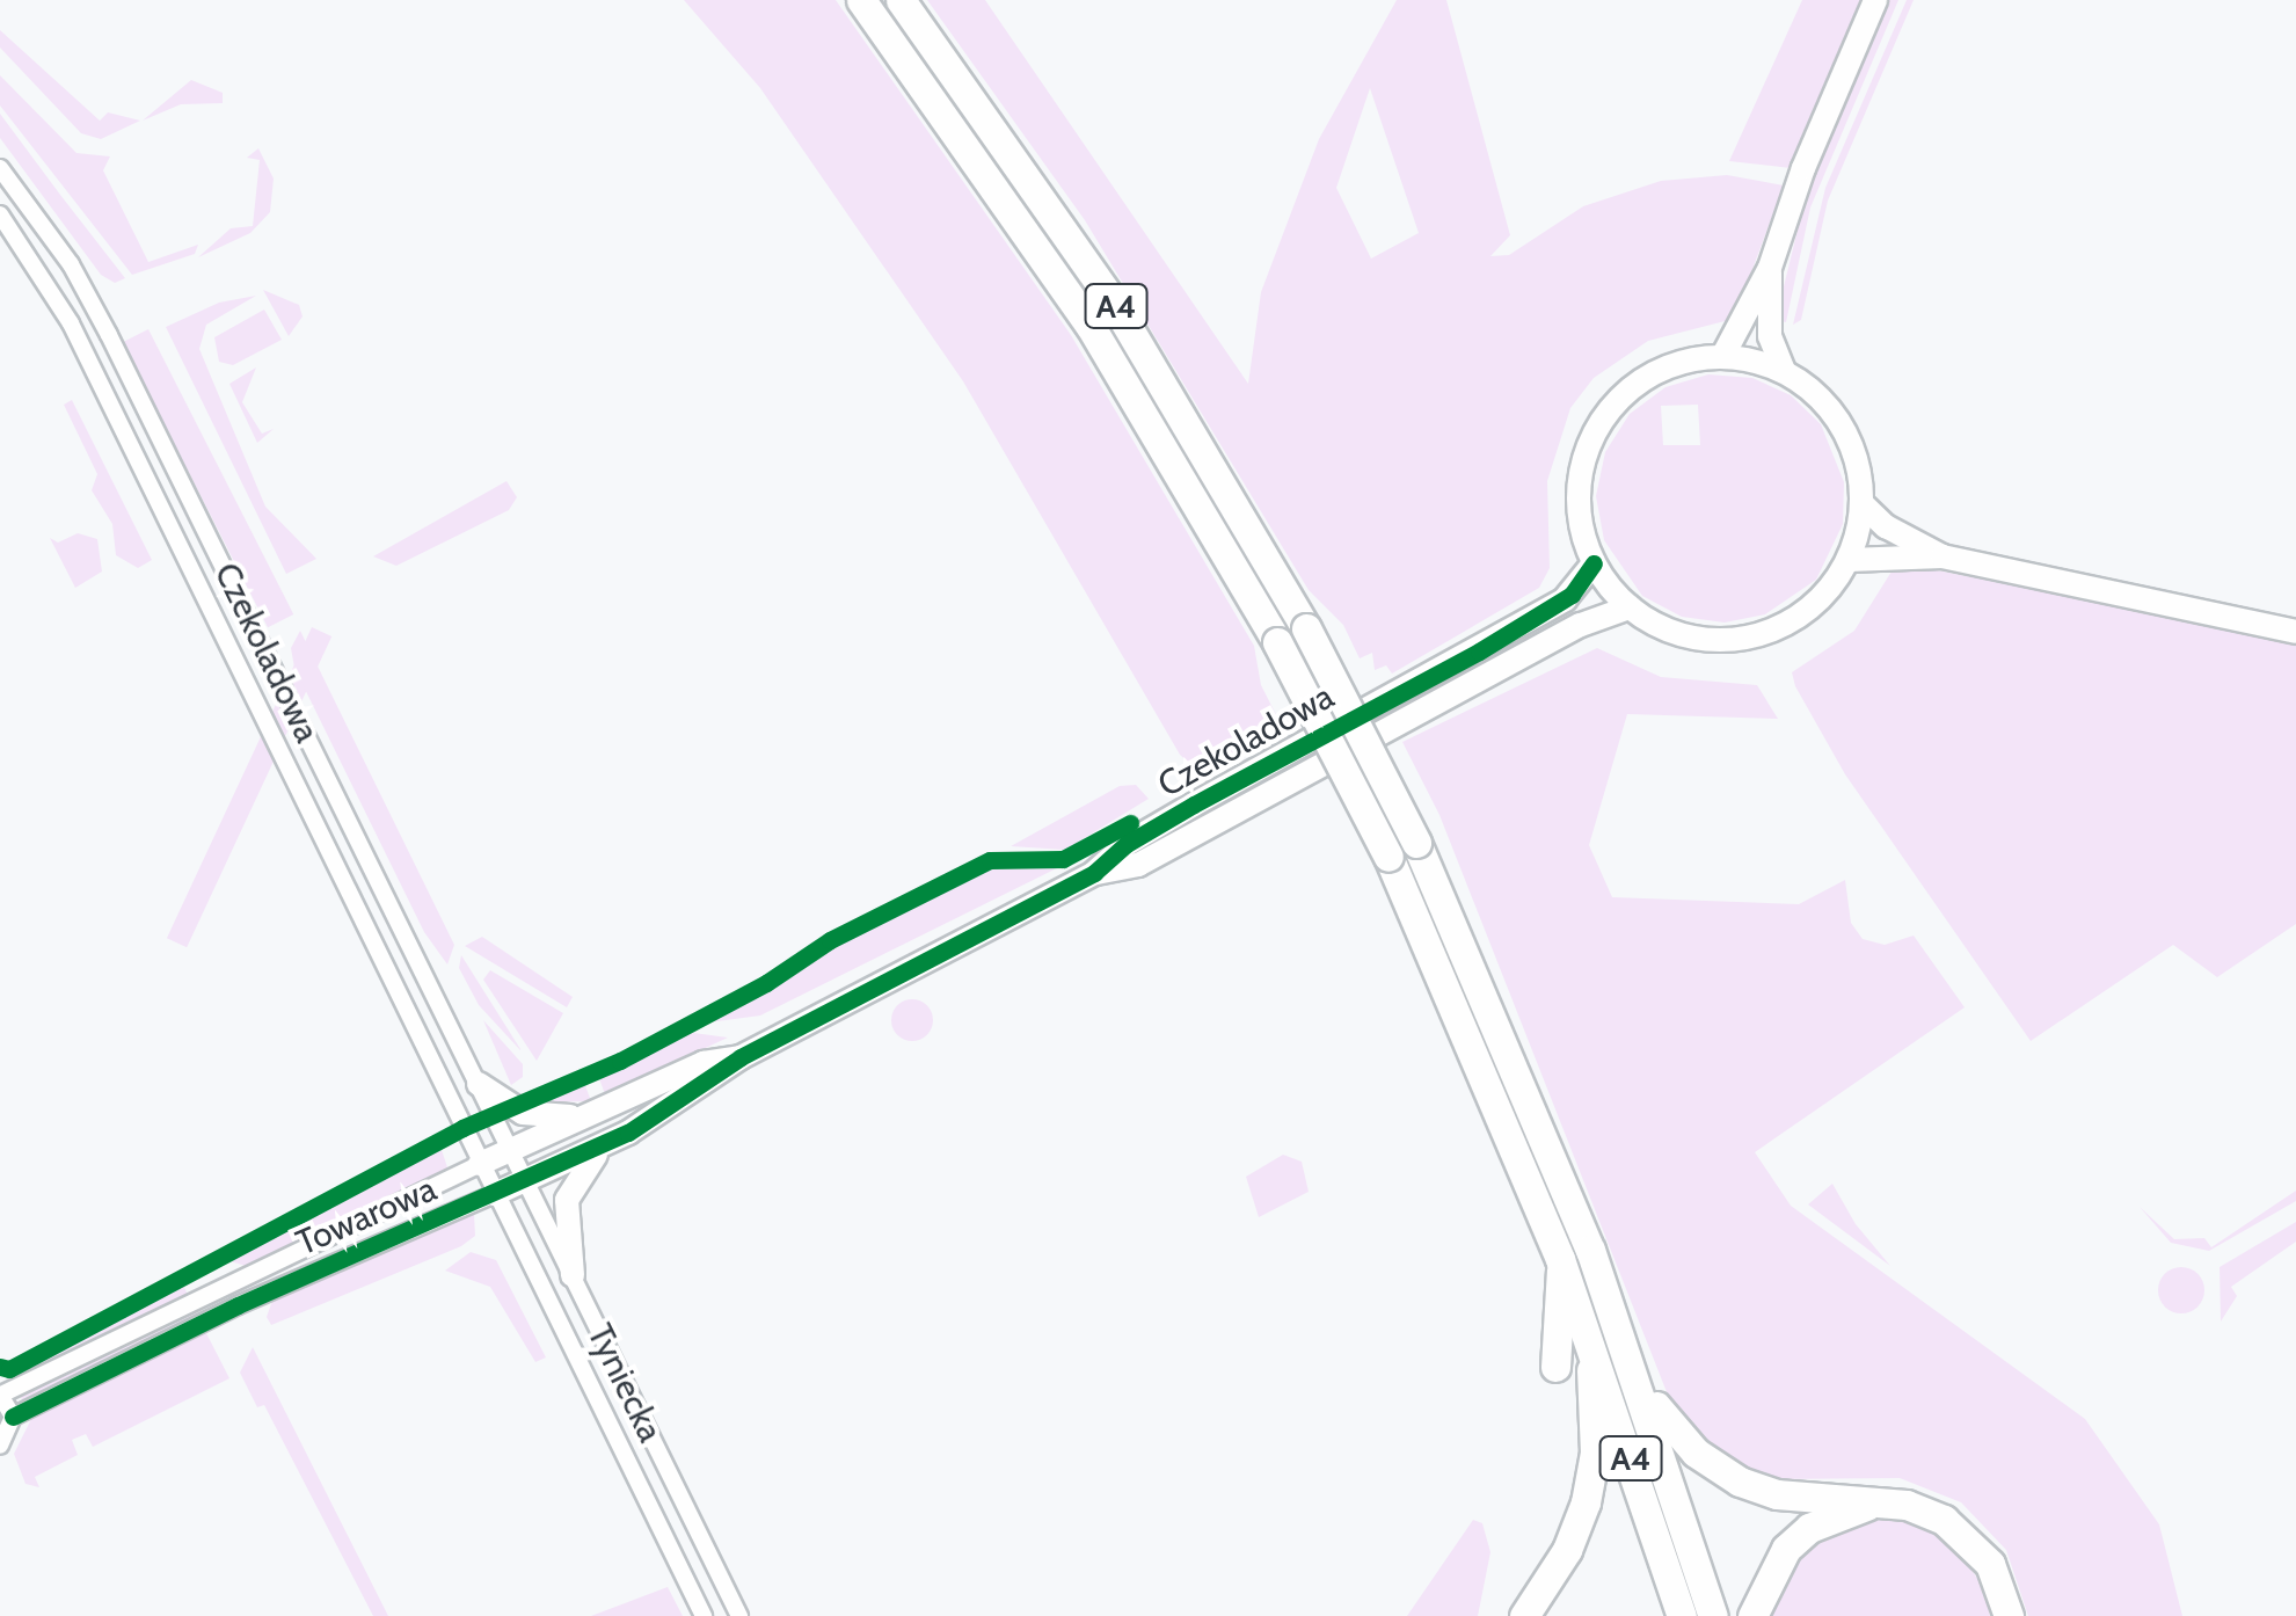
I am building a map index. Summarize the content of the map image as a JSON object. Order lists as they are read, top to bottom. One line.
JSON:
{"streets":{"highway":["A4"],"street":["Czekoladowa","Towarowa","Tyniecka"]},"crossings":[["Czekoladowa","Towarowa"],["Czekoladowa","Tyniecka"],["Towarowa","Tyniecka"]]}
